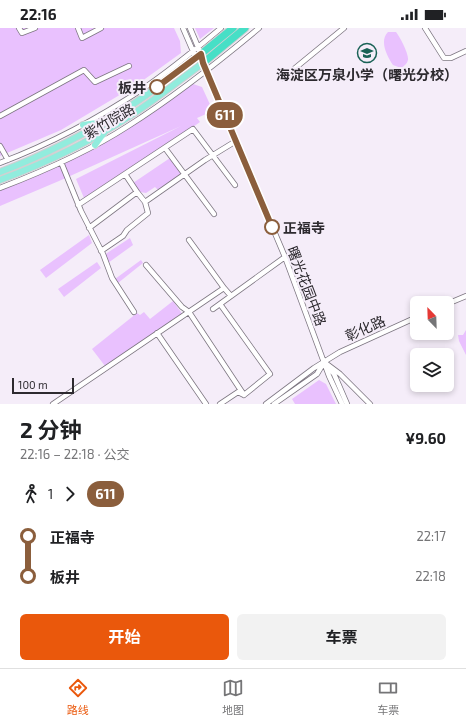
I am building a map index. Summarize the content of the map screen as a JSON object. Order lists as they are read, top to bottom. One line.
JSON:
{"streets":{"highway":["紫竹院路"],"street":["曙光花园中路","彰化路"]},"crossings":[["紫竹院路","曙光花园中路"],["曙光花园中路","彰化路"]],"places":{"school or university":["海淀区万泉小学（曙光分校）"],"other":["板井","正福寺"]},"lines":["bus line 611"],"scale_bar":"100 m","north":"top left","page":{"status":"22:16","on_map":"611","scale":"100 m","heading":["2 分钟","22:16 – 22:18 · 公交","¥9.60"],"legs":["1","611"],"list":[{"name":"正福寺","value":"22:17"},{"name":"板井","value":"22:18"}],"buttons":["开始","车票"],"tabs":["路线","地图","车票"]}}
